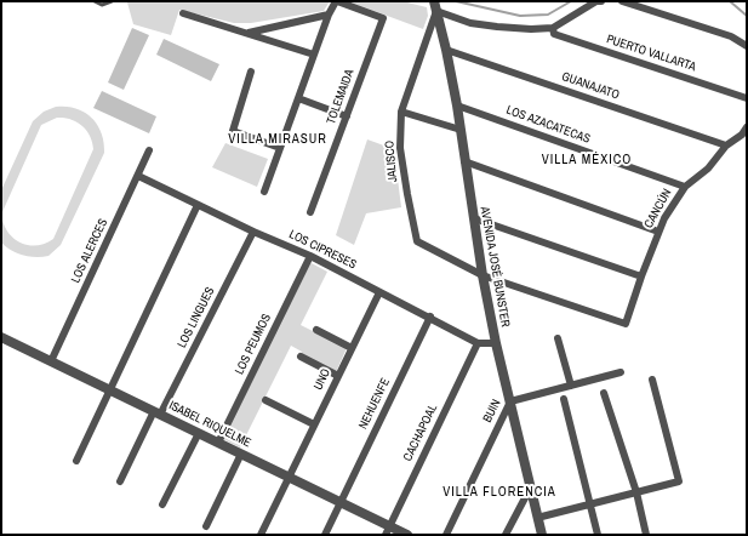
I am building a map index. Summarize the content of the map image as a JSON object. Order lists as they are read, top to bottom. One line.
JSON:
{"streets":{"street":["PUERTO VALLARTA","GUANAJATO","TOLEMAIDA","LOS AZACATECAS","JALISCO","CANCÚN","LOS CIPRESES","LOS ALERCES","AVENIDA JOSÉ BUNSTER","LOS LINGUES","LOS PEUMOS","UNO","NEHUENFE","BUIN","ISABEL RIQUELME","CACHAPOAL"]},"crossings":[["GUANAJATO","CANCÚN"],["GUANAJATO","AVENIDA JOSÉ BUNSTER"],["LOS AZACATECAS","CANCÚN"],["LOS AZACATECAS","AVENIDA JOSÉ BUNSTER"],["JALISCO","CANCÚN"],["JALISCO","AVENIDA JOSÉ BUNSTER"],["CANCÚN","AVENIDA JOSÉ BUNSTER"],["LOS CIPRESES","LOS ALERCES"],["LOS CIPRESES","AVENIDA JOSÉ BUNSTER"],["LOS CIPRESES","LOS LINGUES"],["LOS CIPRESES","LOS PEUMOS"],["LOS CIPRESES","UNO"],["LOS CIPRESES","NEHUENFE"],["LOS CIPRESES","CACHAPOAL"],["LOS ALERCES","ISABEL RIQUELME"],["AVENIDA JOSÉ BUNSTER","BUIN"],["LOS LINGUES","ISABEL RIQUELME"],["LOS PEUMOS","ISABEL RIQUELME"],["UNO","ISABEL RIQUELME"],["NEHUENFE","ISABEL RIQUELME"],["ISABEL RIQUELME","CACHAPOAL"]],"districts":["VILLA MIRASUR","VILLA MÉXICO","VILLA FLORENCIA"]}
